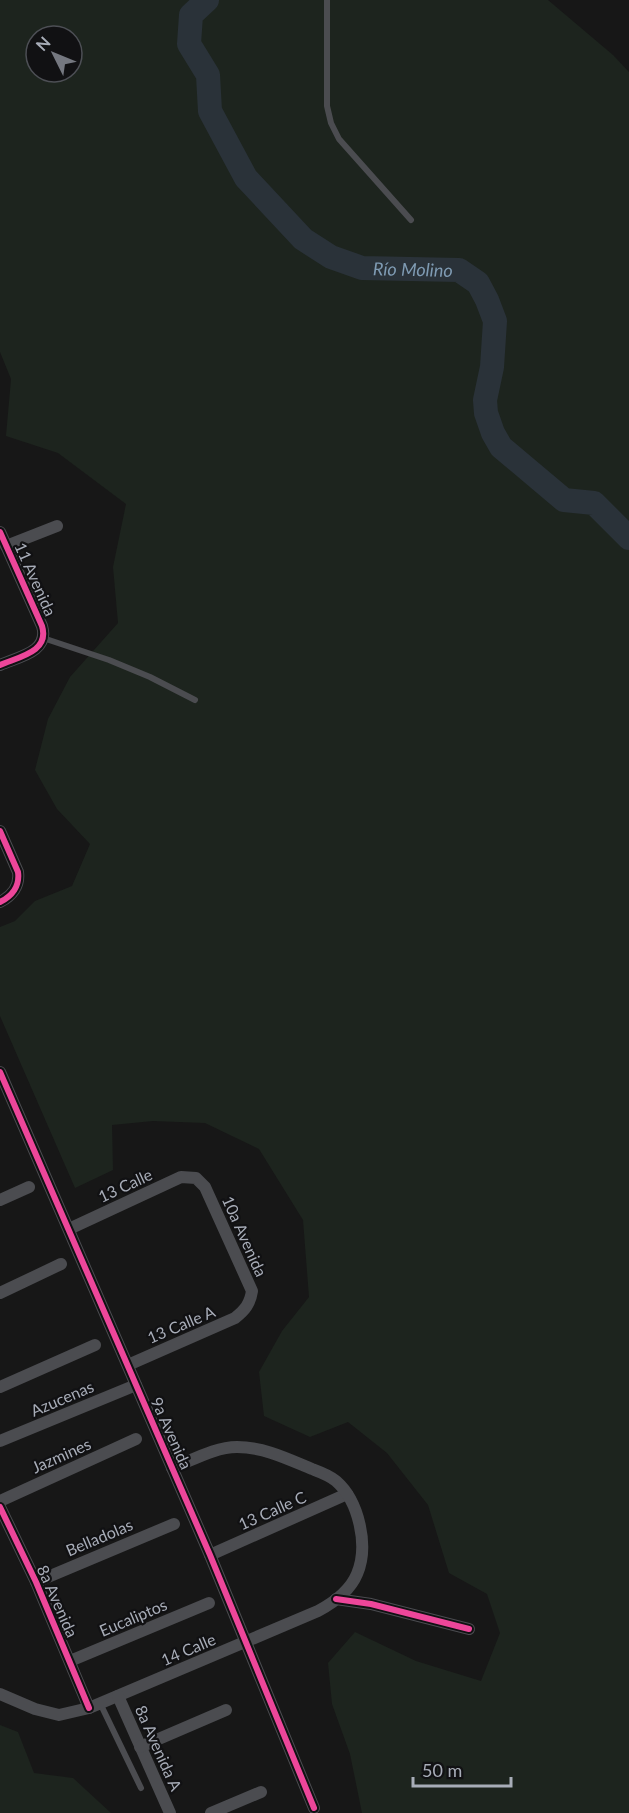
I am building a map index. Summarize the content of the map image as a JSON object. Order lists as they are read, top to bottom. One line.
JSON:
{"streets":{"street":["11 Avenida","13 Calle","10a Avenida","13 Calle A","Azucenas","9a Avenida","Jazmines","13 Calle C","Belladolas","8a Avenida","Eucaliptos","14 Calle","8a Avenida A"]},"crossings":[["13 Calle","10a Avenida"],["13 Calle","9a Avenida"],["10a Avenida","13 Calle A"],["13 Calle A","9a Avenida"],["Azucenas","9a Avenida"],["9a Avenida","13 Calle C"],["9a Avenida","14 Calle"],["13 Calle C","14 Calle"],["Belladolas","8a Avenida"],["8a Avenida","Eucaliptos"],["8a Avenida","14 Calle"],["14 Calle","8a Avenida A"]],"water":["Río Molino"],"scale_bar":"50 m","north":"top left"}
